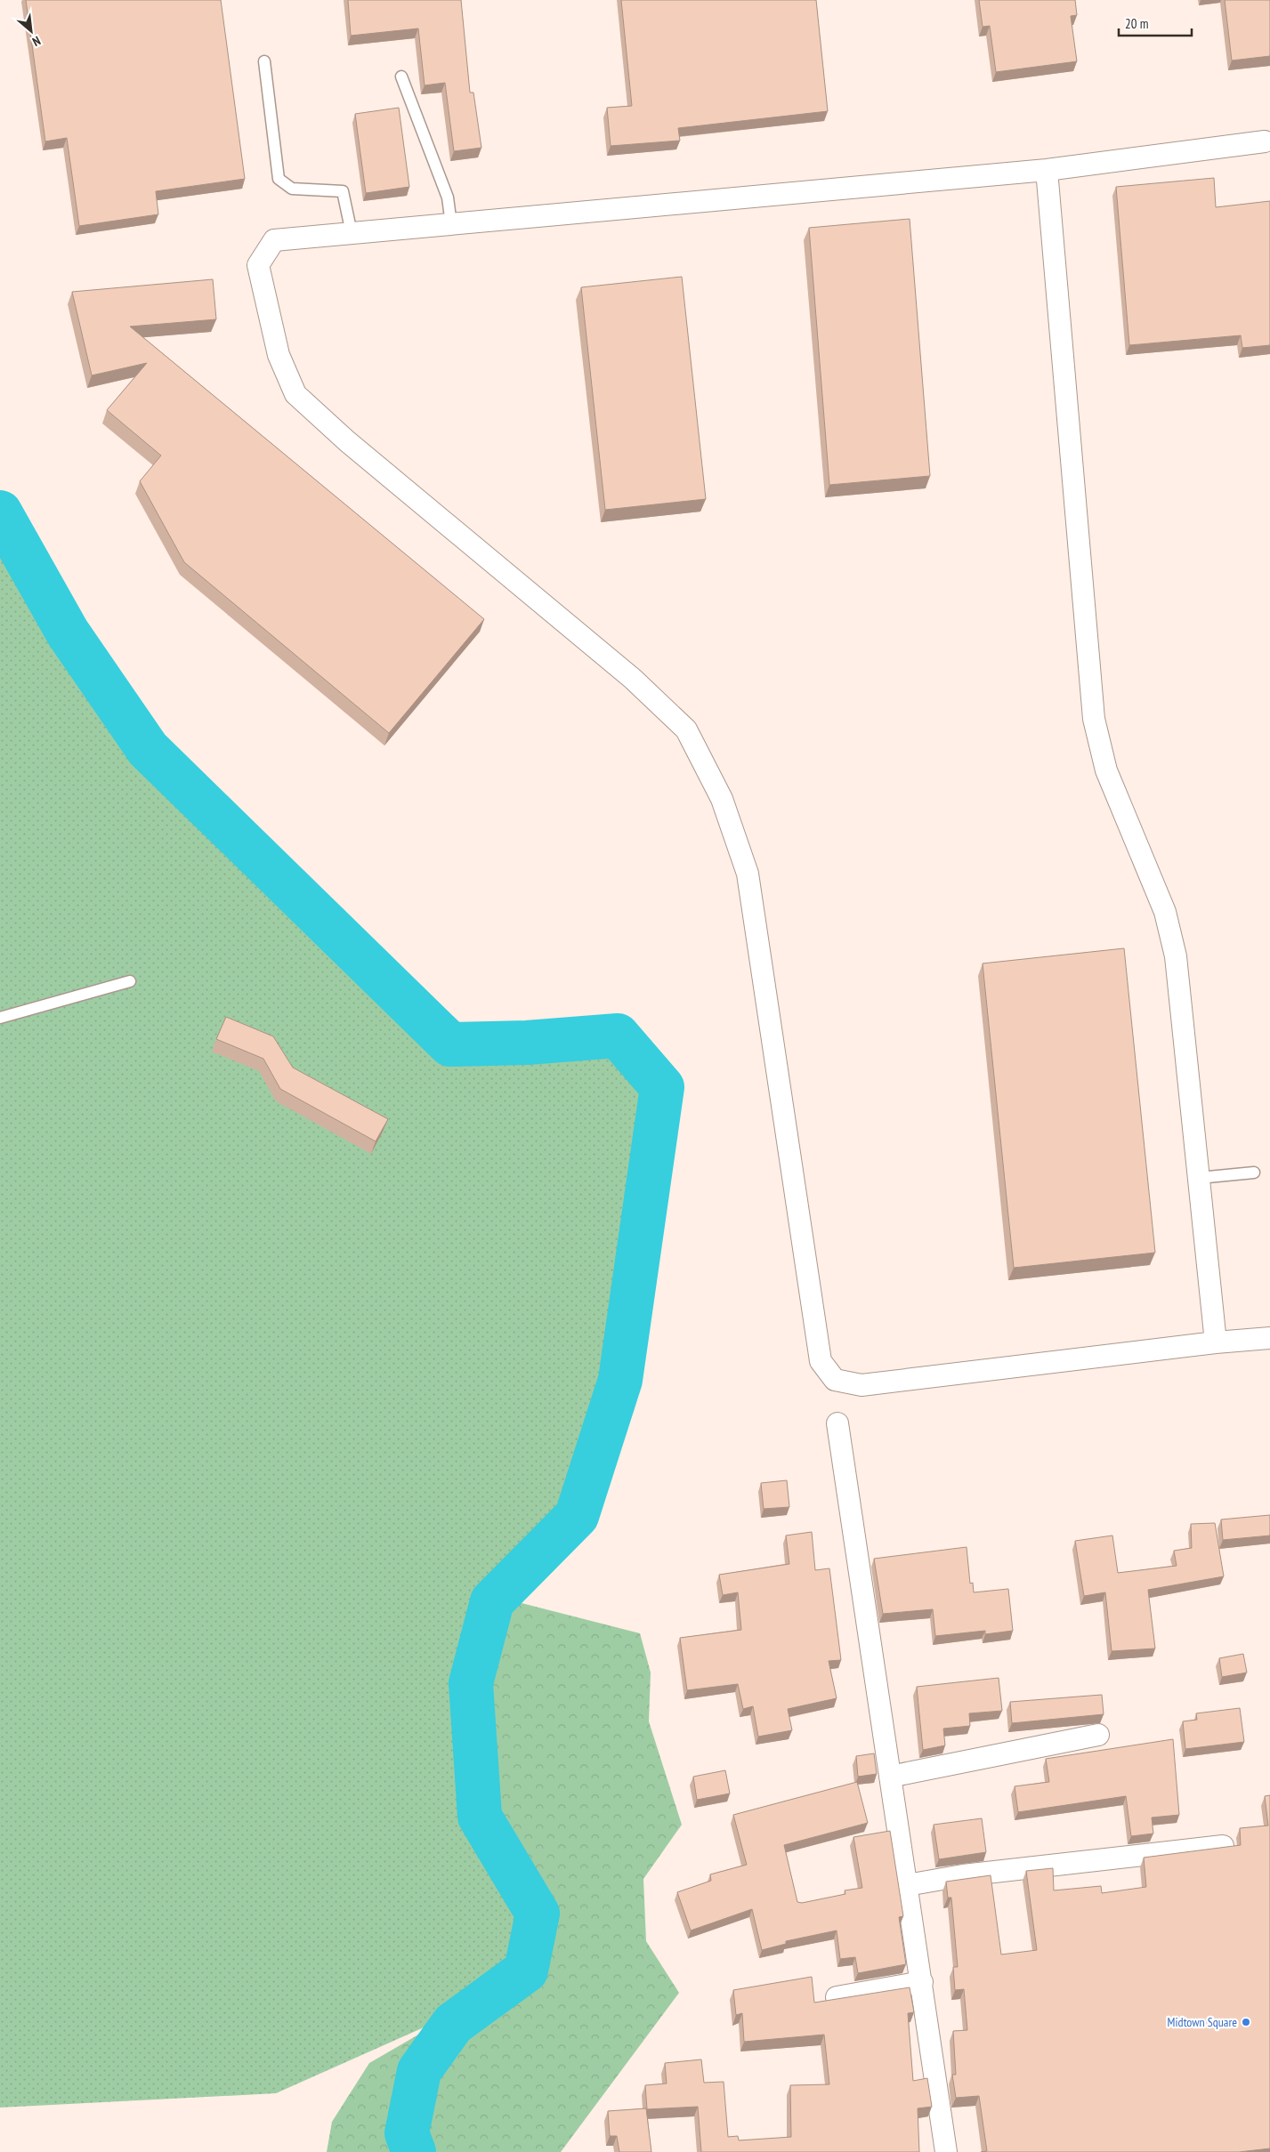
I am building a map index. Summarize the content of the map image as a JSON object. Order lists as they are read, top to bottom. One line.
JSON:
{"places":["Midtown Square"],"scale_bar":"20 m","north":"bottom right"}
